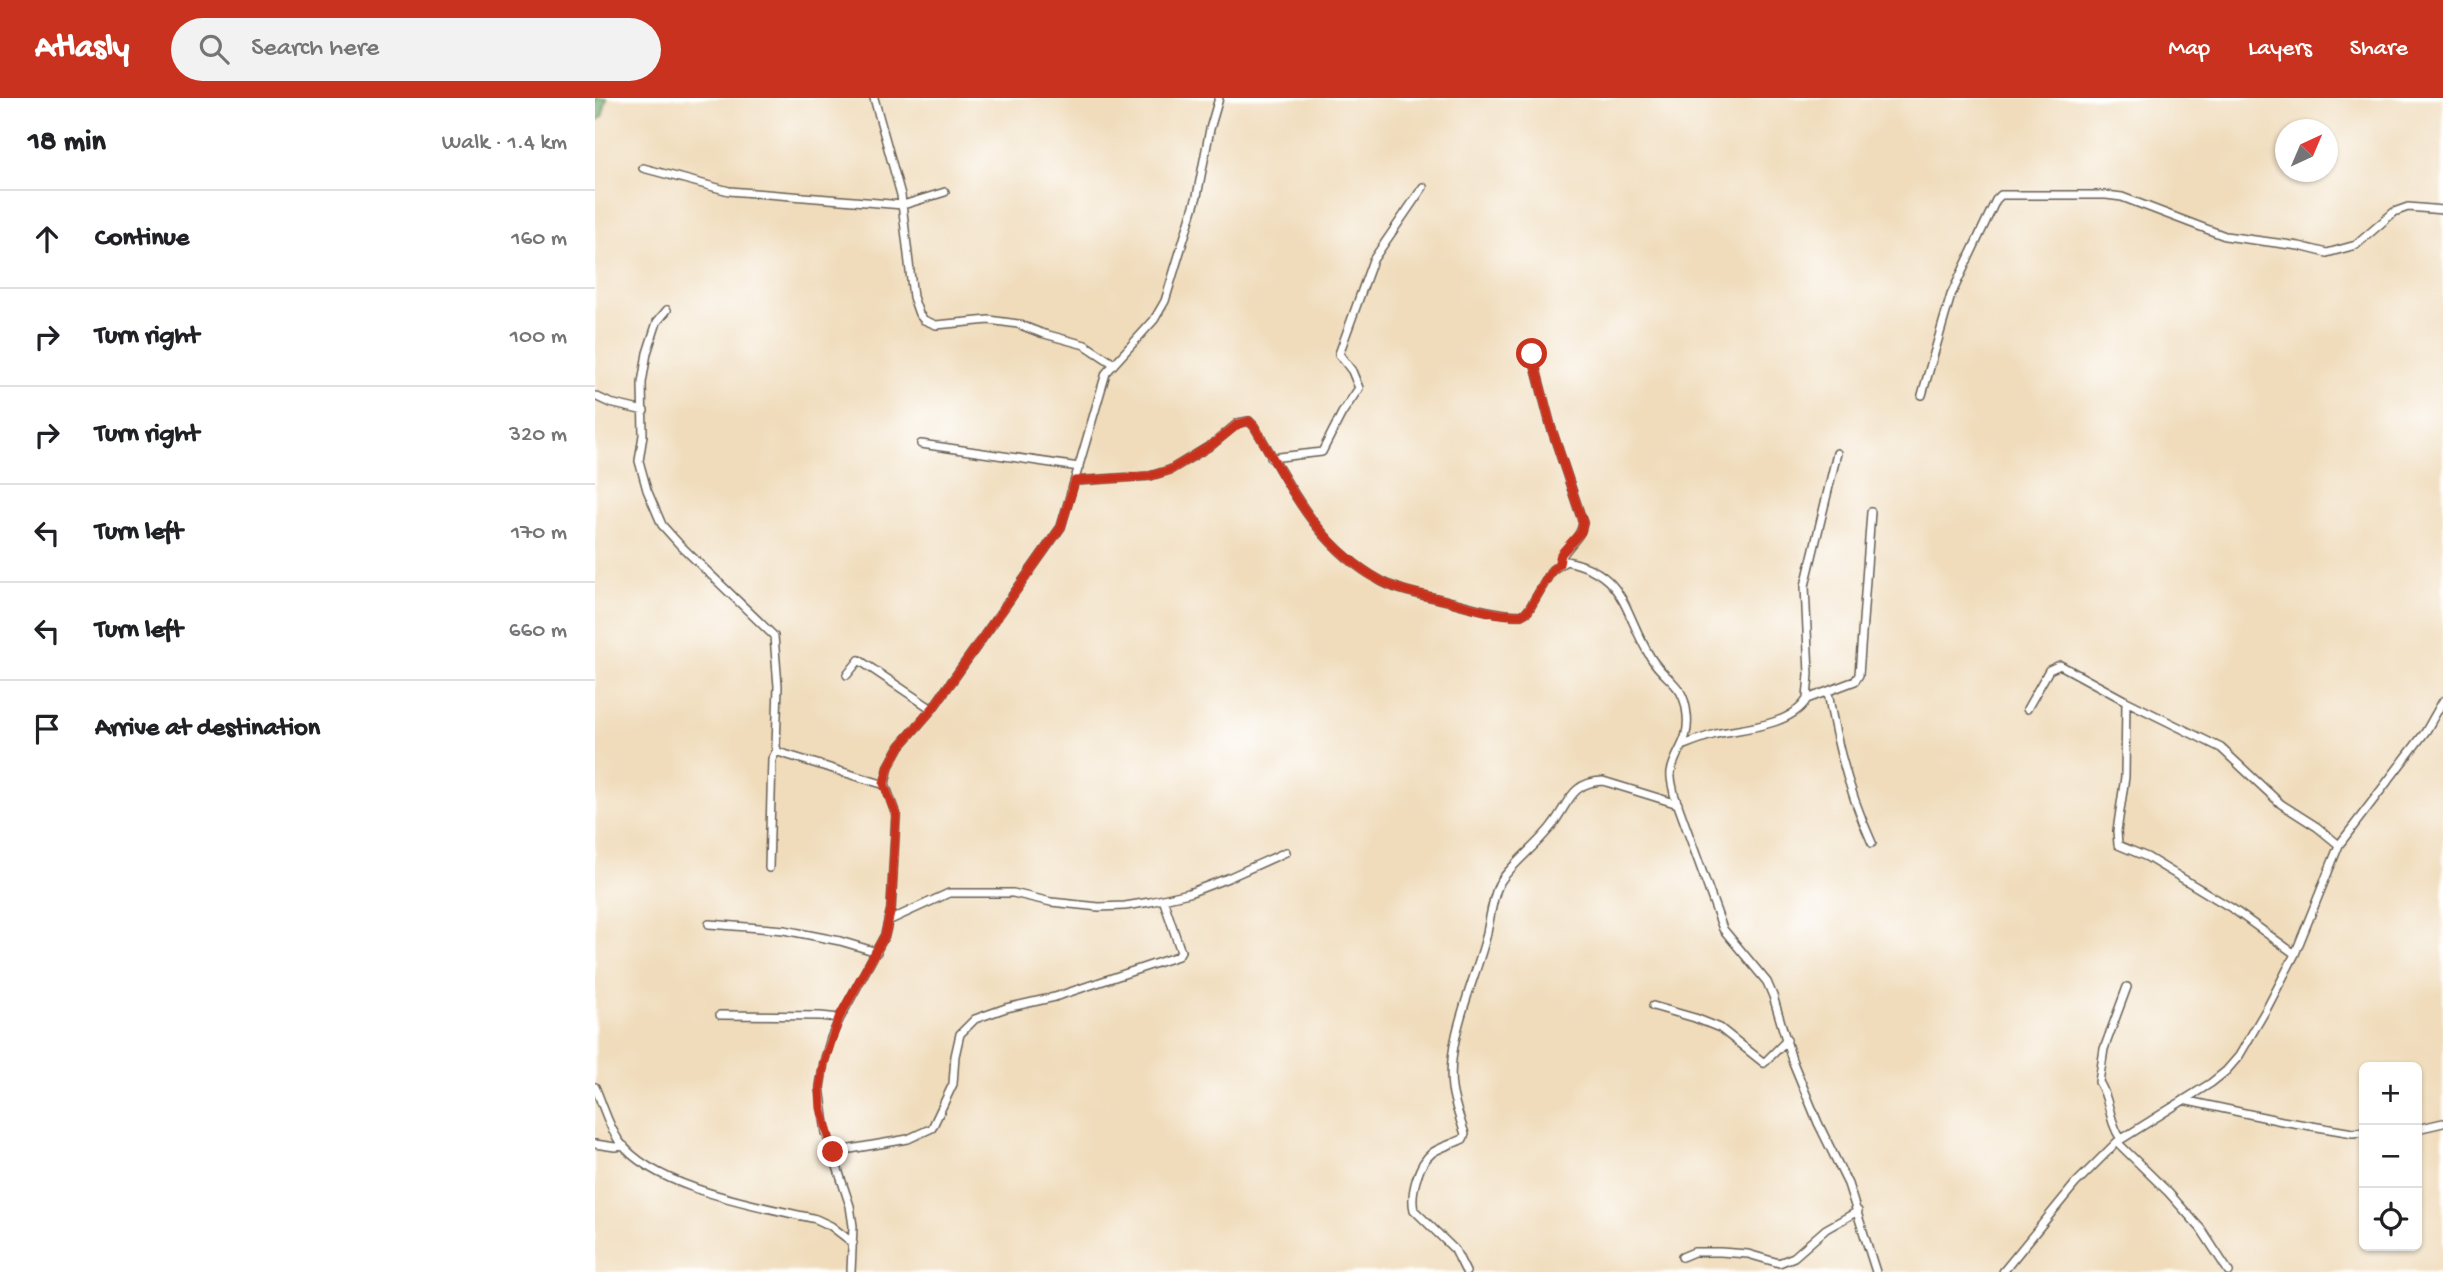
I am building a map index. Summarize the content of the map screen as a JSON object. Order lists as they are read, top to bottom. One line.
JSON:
{"north":"top right","page":{"header":"Atlasly","search":"Search here","nav":["Map","Layers","Share"],"heading":["18 min","Walk · 1.4 km"],"list":[["Continue","160 m"],["Turn right","100 m"],["Turn right","320 m"],["Turn left","170 m"],["Turn left","660 m"],"Arrive at destination"],"map_buttons":["+","−"]}}
